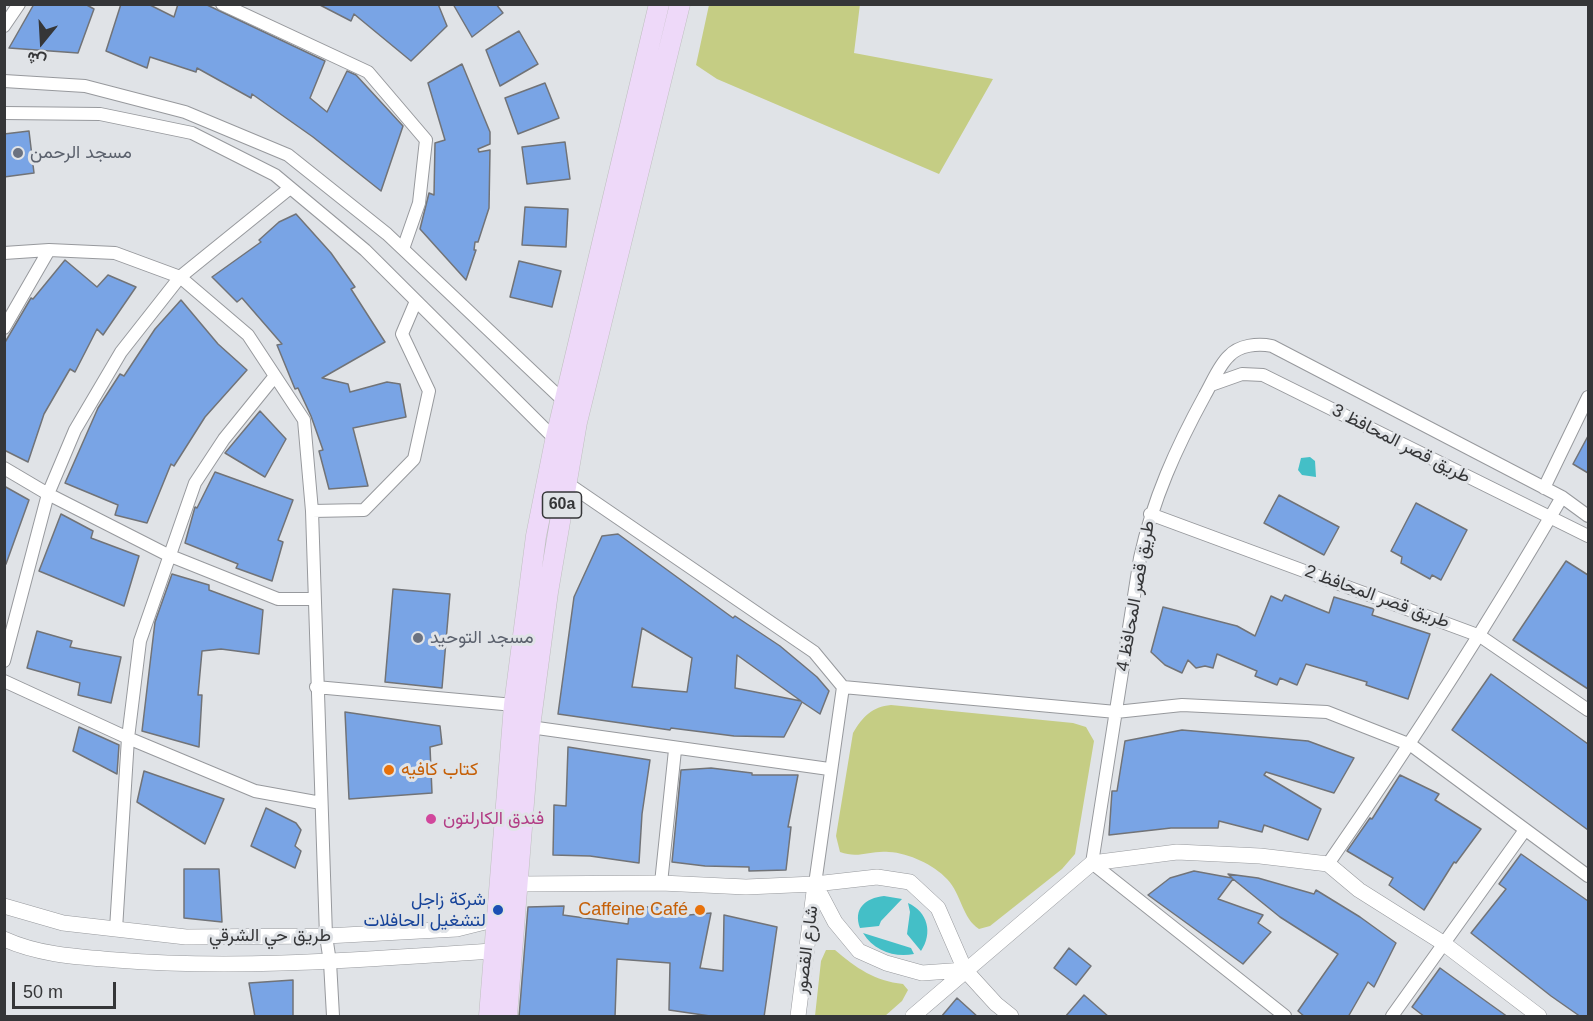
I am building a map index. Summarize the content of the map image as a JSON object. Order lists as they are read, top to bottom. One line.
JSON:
{"streets":{"main road":["60a"],"street":["طريق قصر المحافظ 3","طريق قصر المحافظ 4","طريق قصر المحافظ 2","طريق حي الشرقي","شارع القصور"]},"crossings":[["طريق قصر المحافظ 3","طريق قصر المحافظ 4"],["60a","طريق حي الشرقي"],["طريق قصر المحافظ 4","طريق قصر المحافظ 2"]],"places":["مسجد الرحمن","مسجد التوحيد","كتاب كافيه","فندق الكارلتون","شركة زاجل لتشغيل الحافلات","Caffeine Café"],"scale_bar":"50 m","north":"bottom"}
